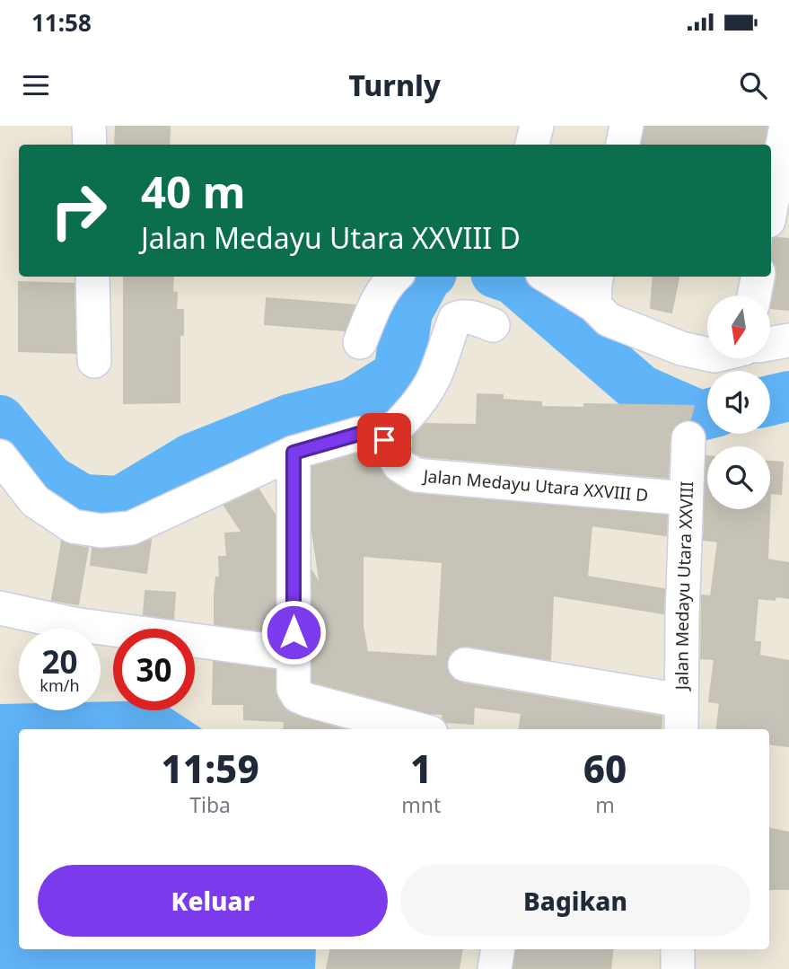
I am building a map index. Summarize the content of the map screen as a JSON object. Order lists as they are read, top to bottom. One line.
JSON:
{"streets":{"street":["Jalan Medayu Utara XXVIII D","Jalan Medayu Utara XXVIII"]},"crossings":[["Jalan Medayu Utara XXVIII D","Jalan Medayu Utara XXVIII"]],"north":"bottom","page":{"status":"11:58","header":"Turnly","turn":["40 m","Jalan Medayu Utara XXVIII D"],"speed":"20 km/h","limit":"30","eta":["11:59","Tiba","1","mnt","60","m"],"buttons":["Keluar","Bagikan"]}}
